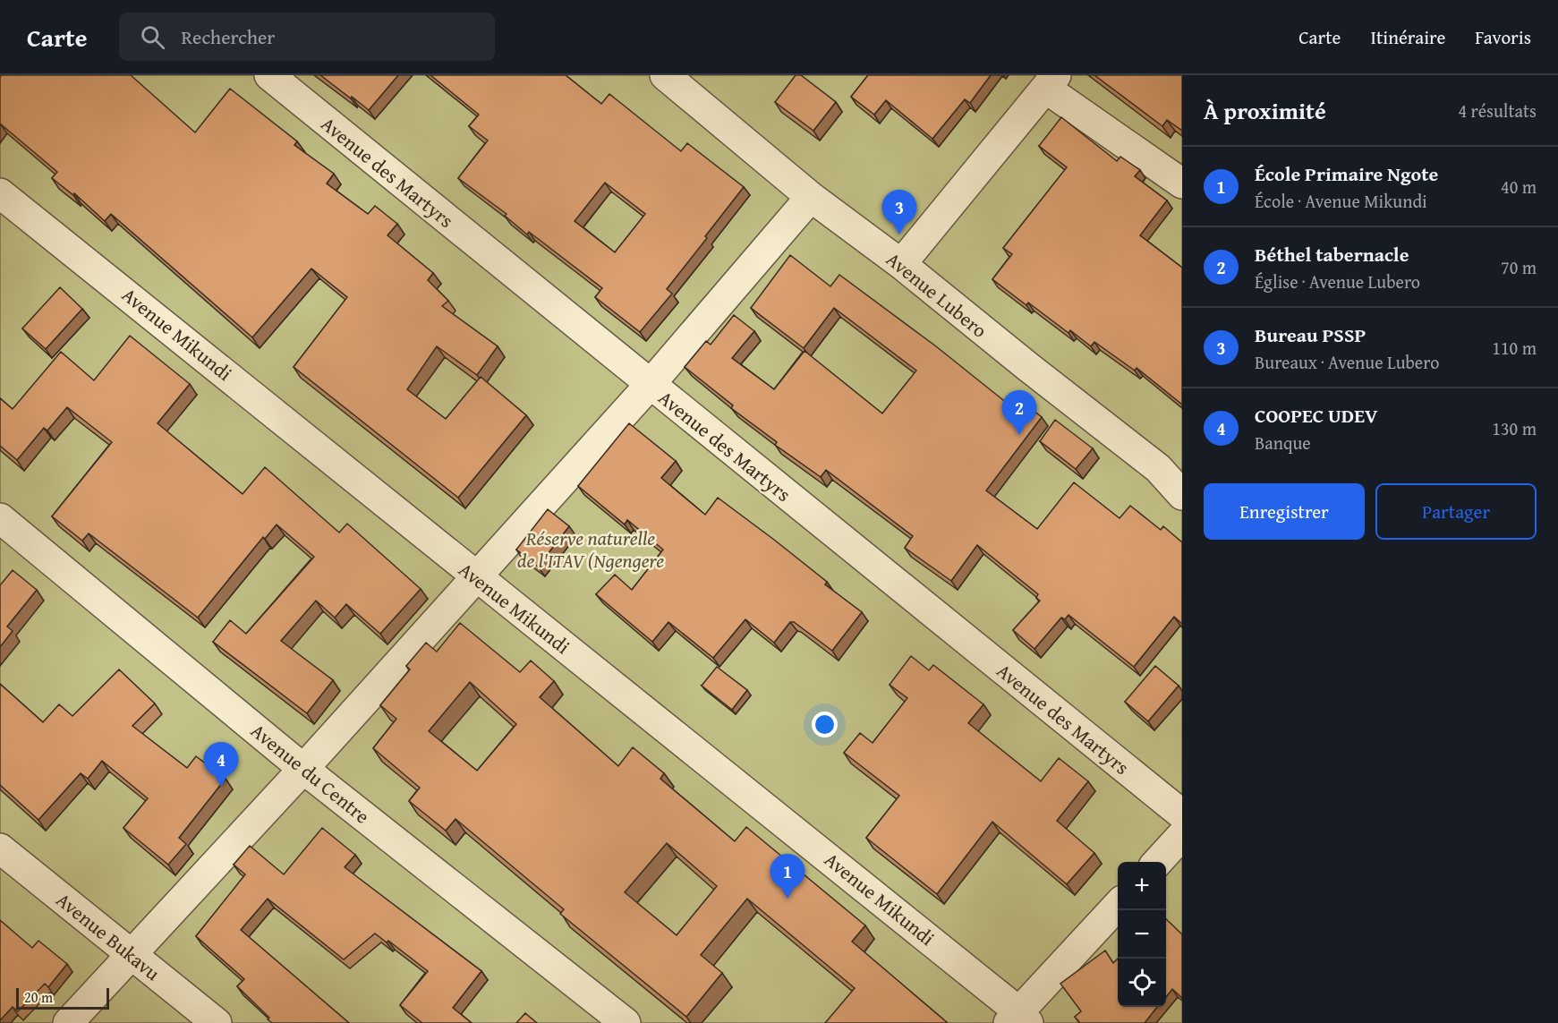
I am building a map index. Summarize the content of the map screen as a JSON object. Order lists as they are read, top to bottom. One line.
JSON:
{"streets":{"street":["Avenue des Martyrs","Avenue Lubero","Avenue Mikundi","Avenue du Centre","Avenue Bukavu"]},"parks":["Réserve naturelle de l'ITAV (Ngengere"],"scale_bar":"20 m","page":{"header":"Carte","search":"Rechercher","nav":["Carte","Itinéraire","Favoris"],"heading":["À proximité","4 résultats"],"list":[{"mark":"1","name":"École Primaire Ngote","note":"École · Avenue Mikundi","value":"40 m"},{"mark":"2","name":"Béthel tabernacle","note":"Église · Avenue Lubero","value":"70 m"},{"mark":"3","name":"Bureau PSSP","note":"Bureaux · Avenue Lubero","value":"110 m"},{"mark":"4","name":"COOPEC UDEV","note":"Banque","value":"130 m"}],"pins":["3","2","4","1"],"buttons":["Enregistrer","Partager"],"map_buttons":["+","−"],"scale":"20 m"}}
